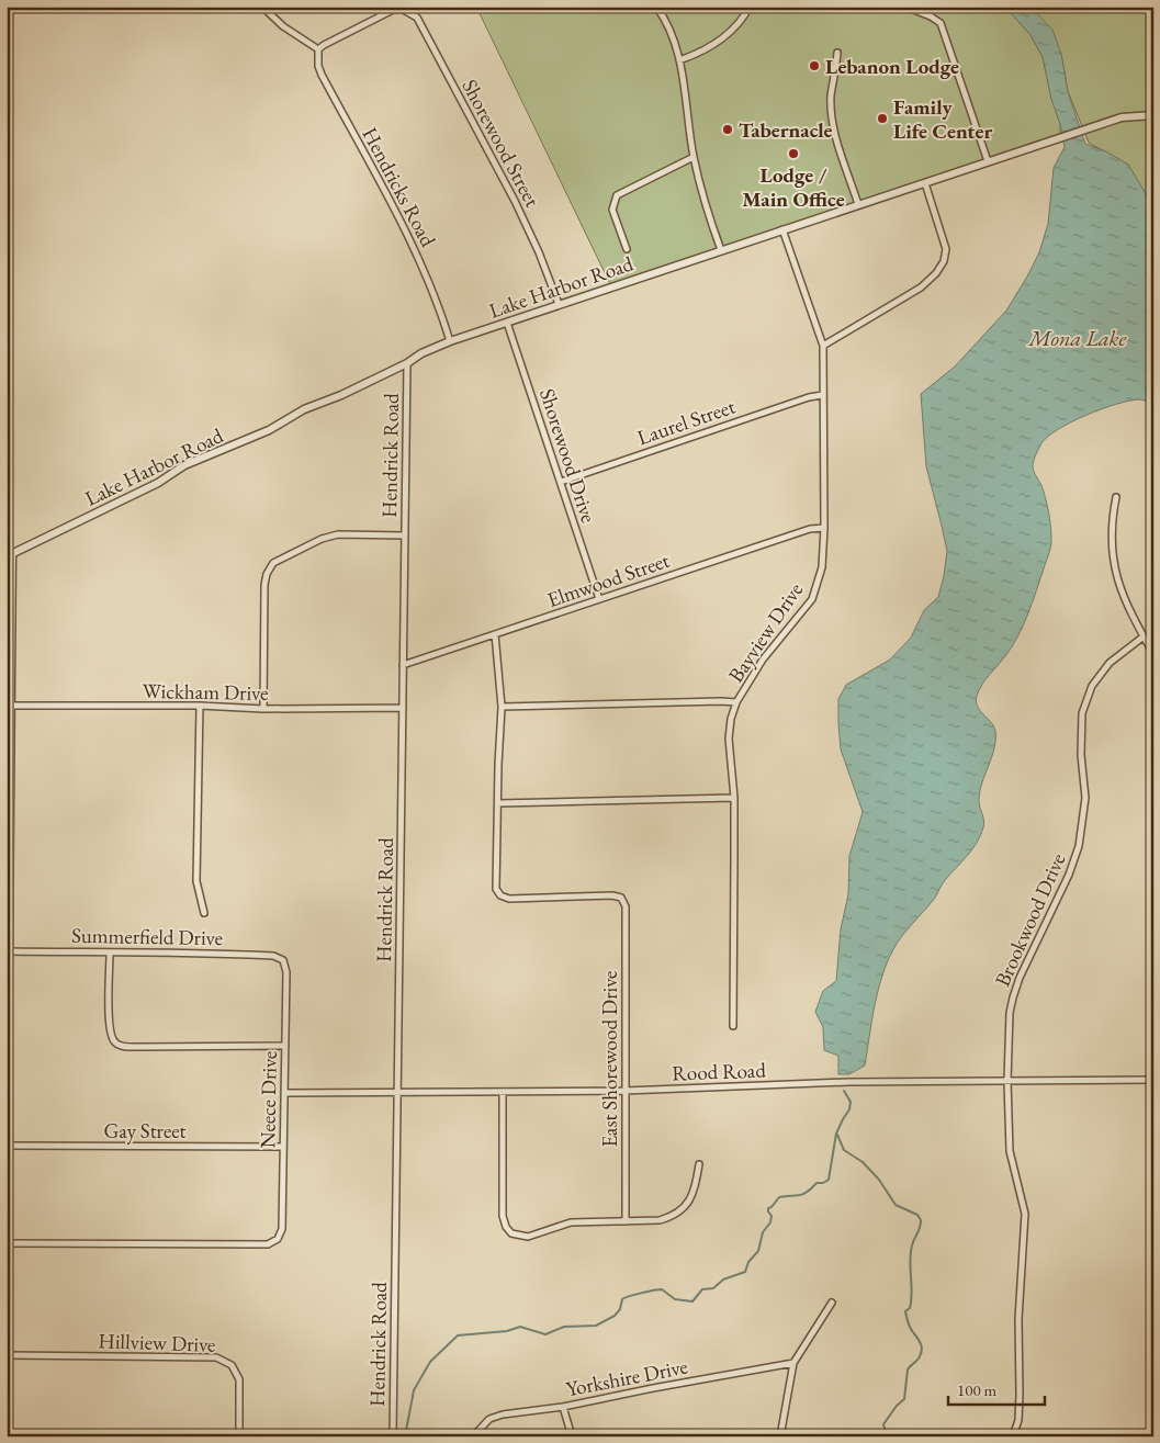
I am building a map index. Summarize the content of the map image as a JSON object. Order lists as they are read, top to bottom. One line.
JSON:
{"streets":{"street":["Shorewood Street","Hendricks Road","Lake Harbor Road","Laurel Street","Hendrick Road","Shorewood Drive","Elmwood Street","Bayview Drive","Wickham Drive","Brookwood Drive","Summerfield Drive","East Shorewood Drive","Rood Road","Neece Drive","Gay Street","Hillview Drive","Yorkshire Drive"]},"crossings":[["Shorewood Street","Lake Harbor Road"],["Hendricks Road","Lake Harbor Road"],["Lake Harbor Road","Hendrick Road"],["Lake Harbor Road","Shorewood Drive"],["Lake Harbor Road","Bayview Drive"],["Laurel Street","Shorewood Drive"],["Laurel Street","Bayview Drive"],["Hendrick Road","Elmwood Street"],["Hendrick Road","Wickham Drive"],["Hendrick Road","Rood Road"],["Shorewood Drive","Elmwood Street"],["Elmwood Street","Bayview Drive"],["Brookwood Drive","Rood Road"],["Summerfield Drive","Neece Drive"],["East Shorewood Drive","Rood Road"],["Rood Road","Neece Drive"],["Neece Drive","Gay Street"]],"water":["Mona Lake"],"places":["Lebanon Lodge","Family Life Center","Tabernacle","Lodge / Main Office"],"scale_bar":"100 m"}
